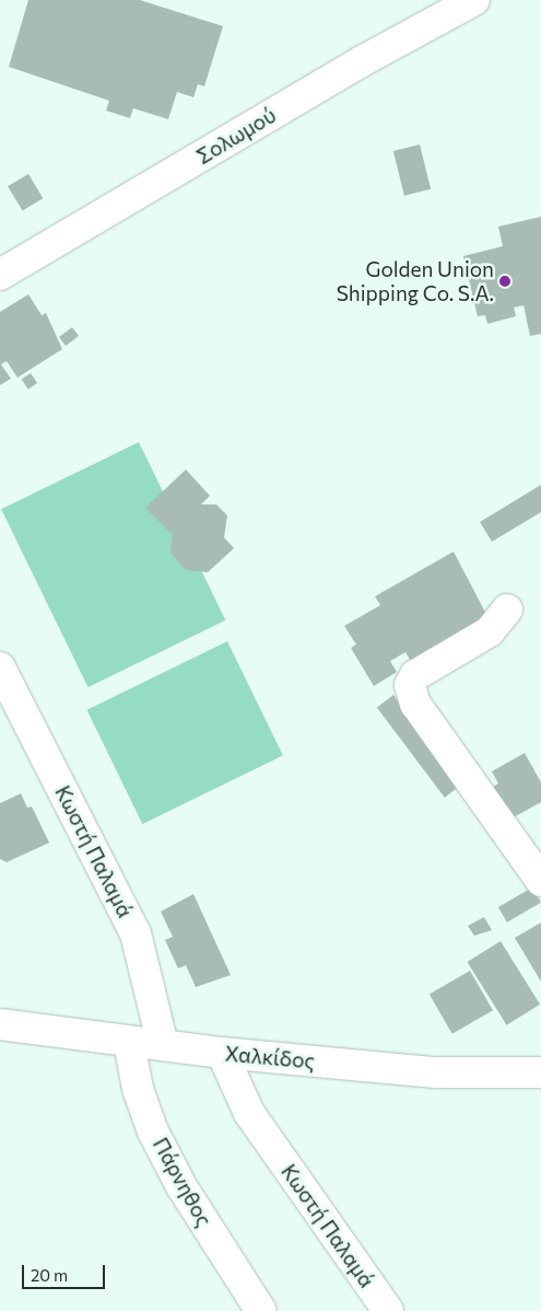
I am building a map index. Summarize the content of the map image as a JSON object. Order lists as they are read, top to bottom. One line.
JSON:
{"streets":{"street":["Σολωμού","Κωστή Παλαμά","Χαλκίδος","Πάρνηθος"]},"crossings":[["Κωστή Παλαμά","Χαλκίδος"],["Χαλκίδος","Πάρνηθος"]],"places":["Golden Union Shipping Co. S.A."],"scale_bar":"20 m"}
